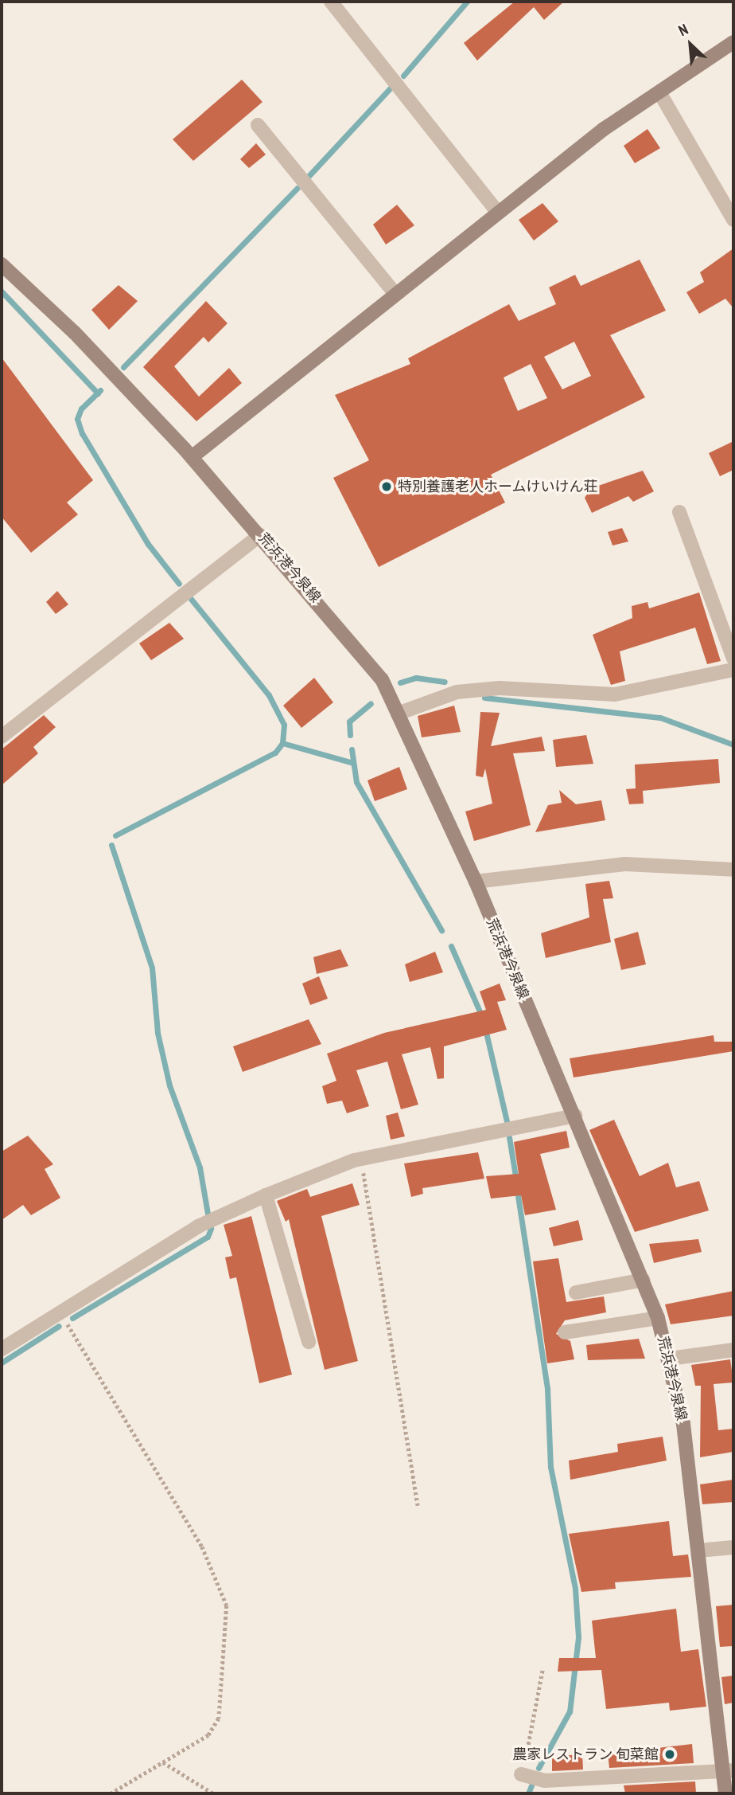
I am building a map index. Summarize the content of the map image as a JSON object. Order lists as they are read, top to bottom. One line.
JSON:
{"streets":{"main road":["荒浜港今泉線"]},"places":["特別養護老人ホームけいけん荘","農家レストラン 旬菜館"],"north":"top left"}
